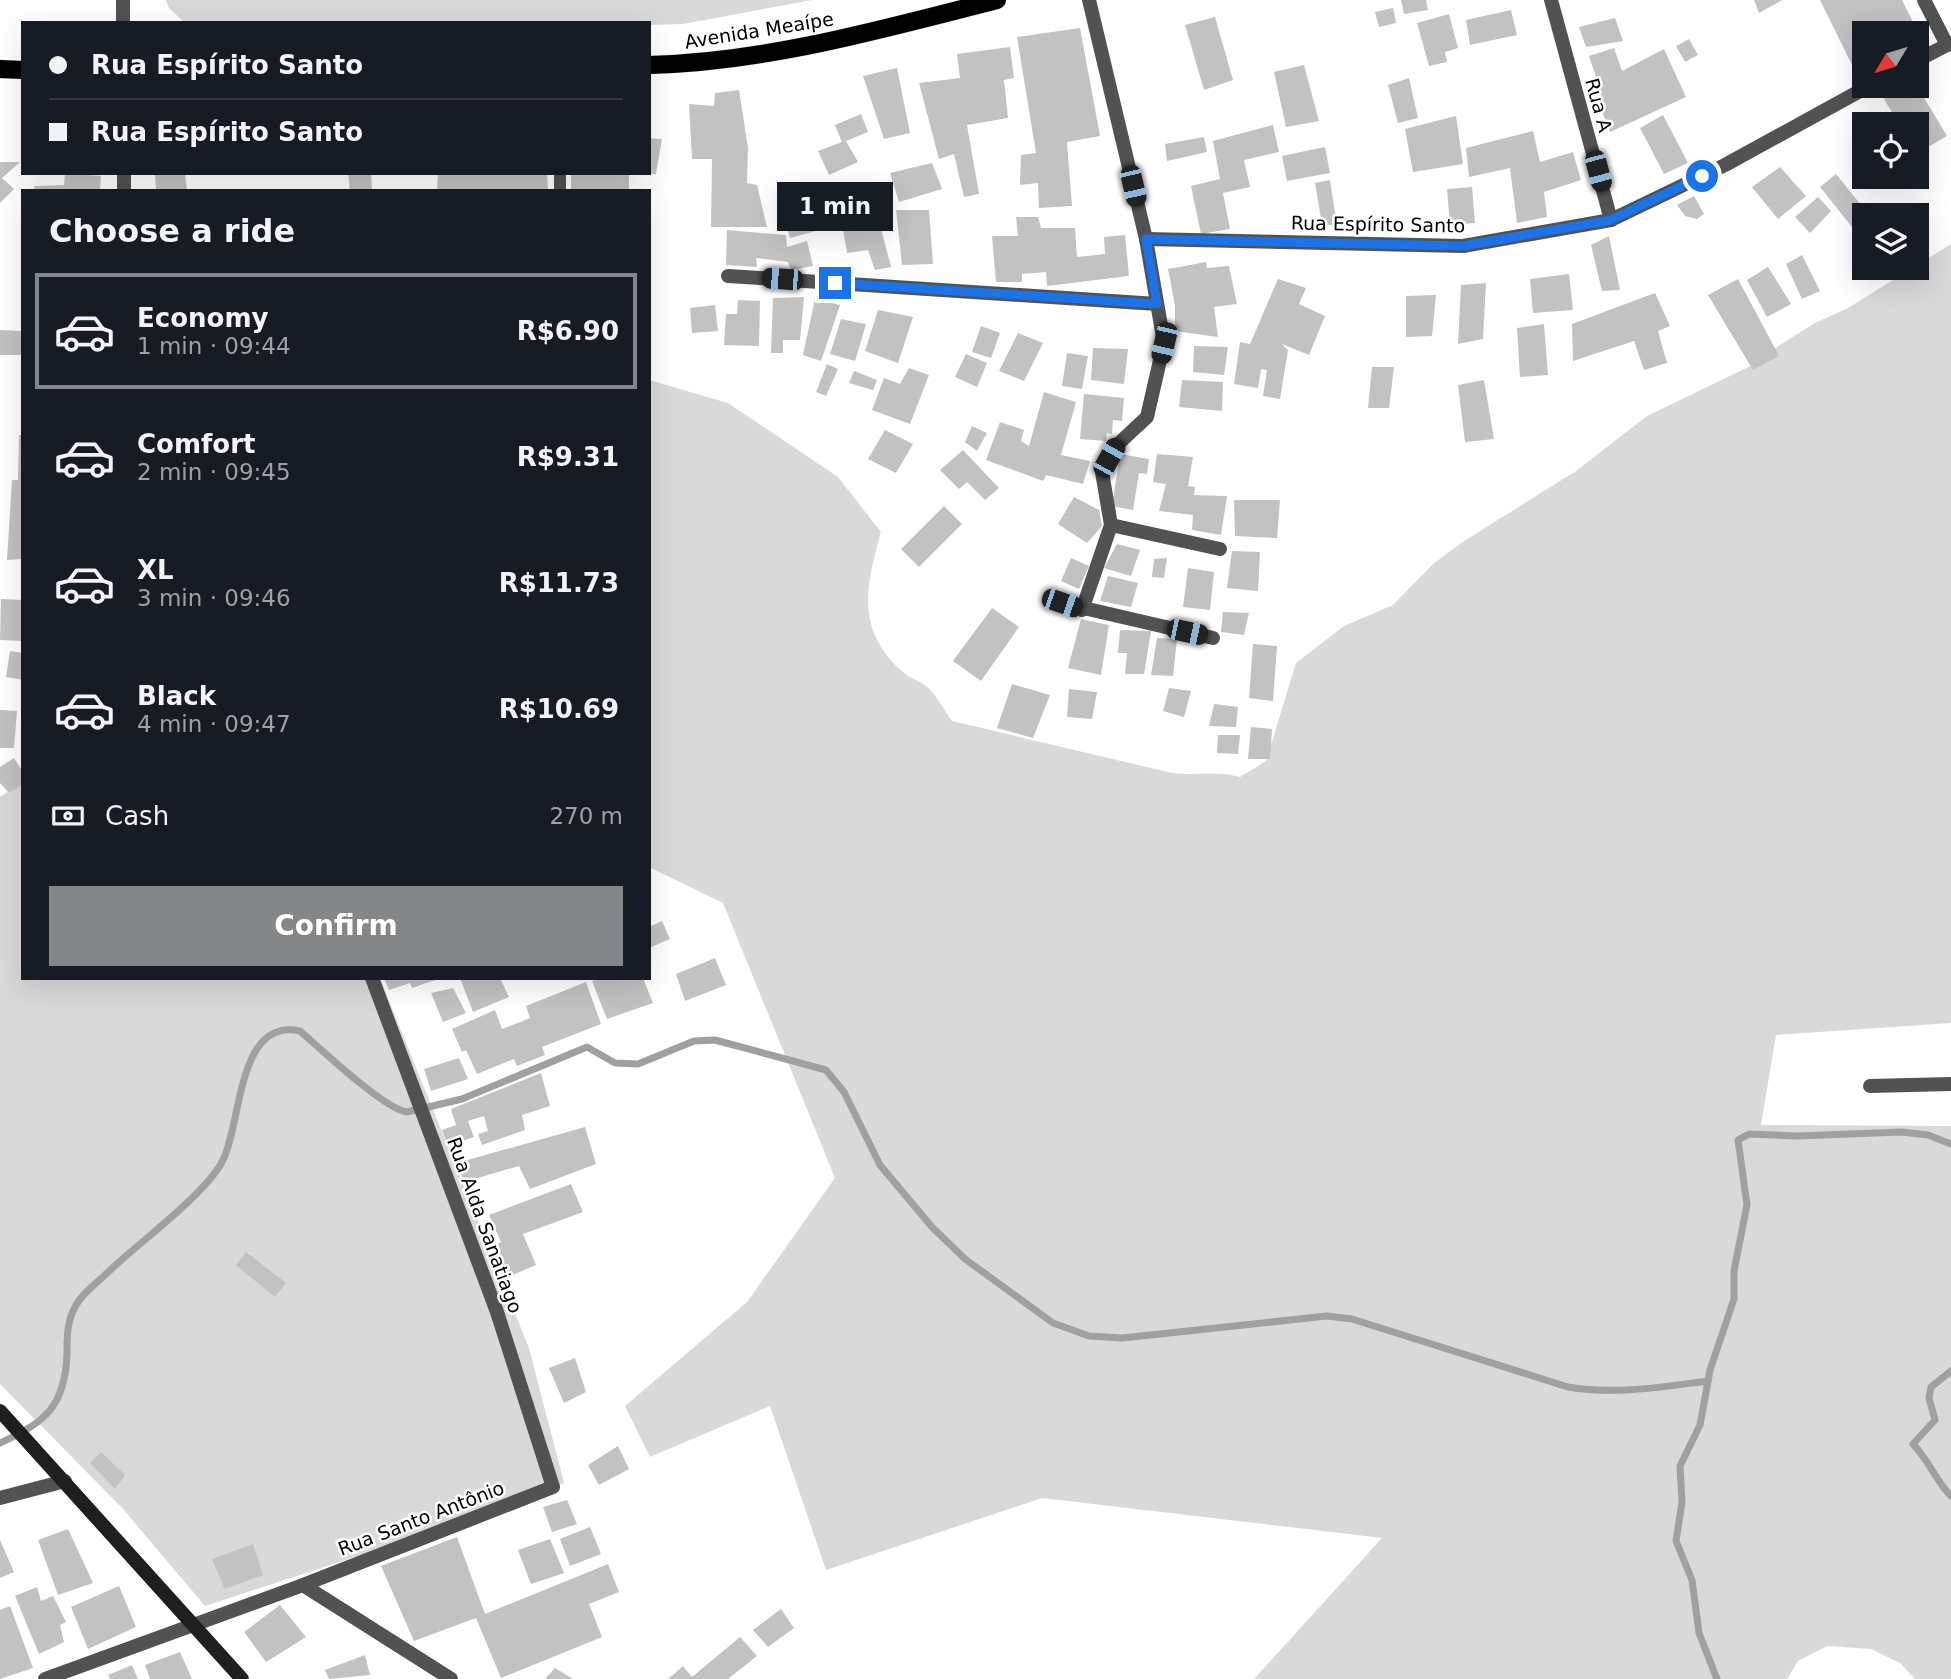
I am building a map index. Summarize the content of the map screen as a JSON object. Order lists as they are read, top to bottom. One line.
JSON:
{"streets":{"main road":["Avenida Meaípe"],"street":["Rua A","Rua Espírito Santo","Rua Alda Sanatiago","Rua Santo Antônio"]},"crossings":[["Rua A","Rua Espírito Santo"],["Rua Alda Sanatiago","Rua Santo Antônio"]],"north":"bottom left","page":{"banner":["Rua Espírito Santo","Rua Espírito Santo"],"bubble":"1 min","heading":"Choose a ride","list":[{"name":"Economy","note":"1 min · 09:44","value":"R$6.90"},{"name":"Comfort","note":"2 min · 09:45","value":"R$9.31"},{"name":"XL","note":"3 min · 09:46","value":"R$11.73"},{"name":"Black","note":"4 min · 09:47","value":"R$10.69"}],"pay":["Cash","270 m"],"buttons":"Confirm"}}
